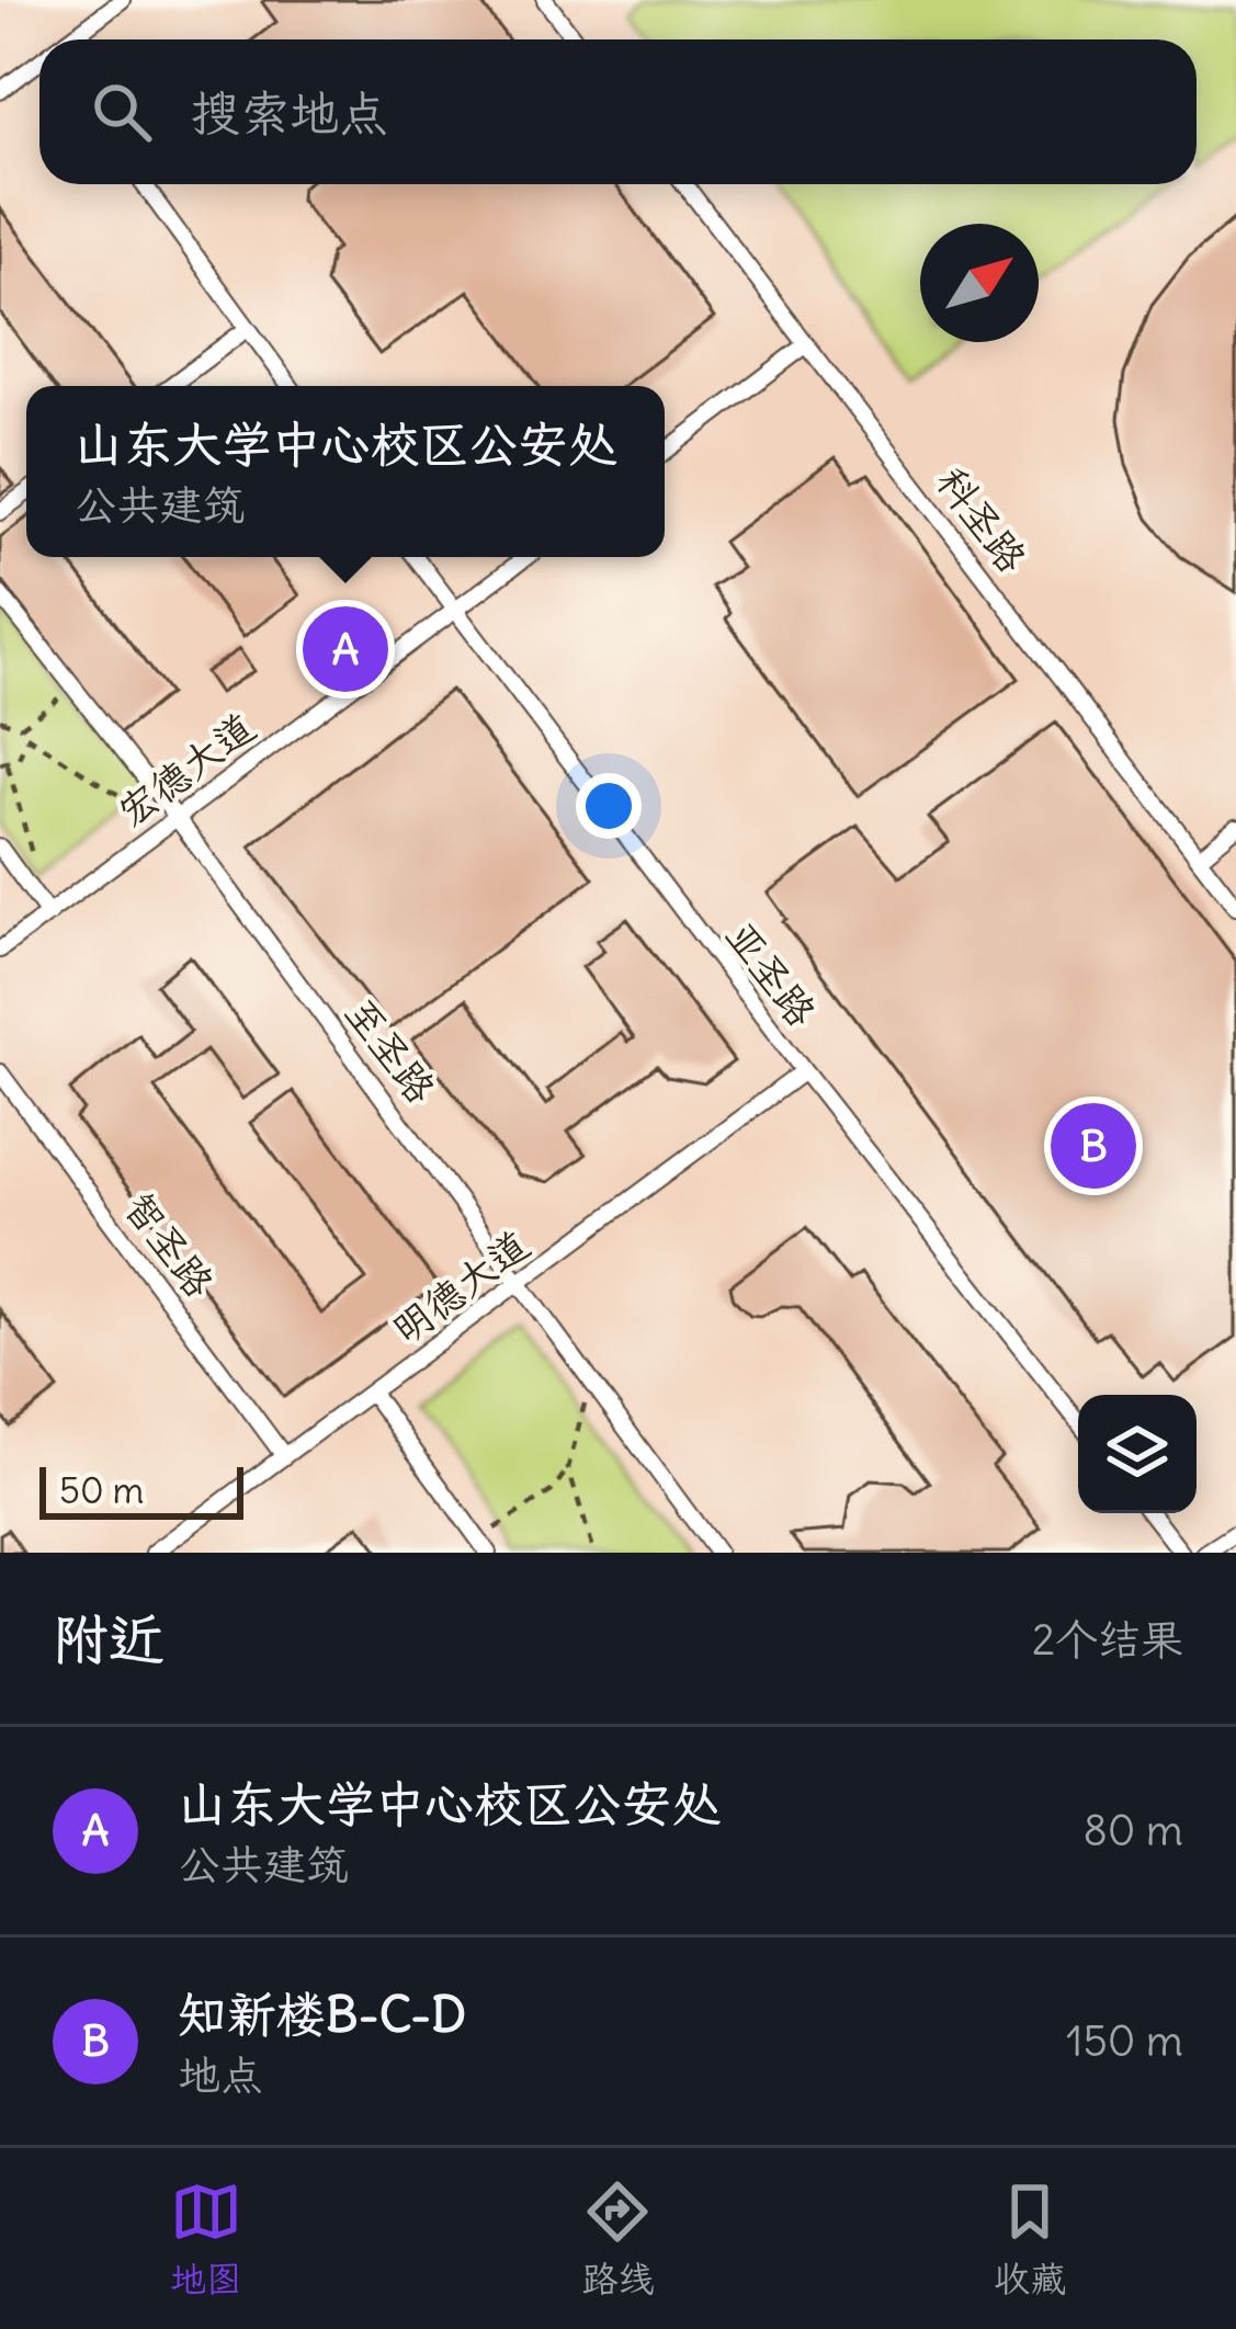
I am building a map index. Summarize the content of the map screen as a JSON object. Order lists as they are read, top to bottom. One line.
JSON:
{"streets":{"lane":["科圣路","宏德大道","亚圣路","至圣路","智圣路","明德大道"]},"crossings":[["宏德大道","亚圣路"],["宏德大道","至圣路"],["亚圣路","明德大道"],["至圣路","明德大道"],["智圣路","明德大道"]],"scale_bar":"50 m","north":"top right","page":{"search":"搜索地点","popup":["山东大学中心校区公安处","公共建筑"],"pins":["A","B"],"scale":"50 m","heading":["附近","2个结果"],"list":[{"mark":"A","name":"山东大学中心校区公安处","note":"公共建筑","value":"80 m"},{"mark":"B","name":"知新楼B-C-D","note":"地点","value":"150 m"}],"nav":["地图","路线","收藏"]}}
